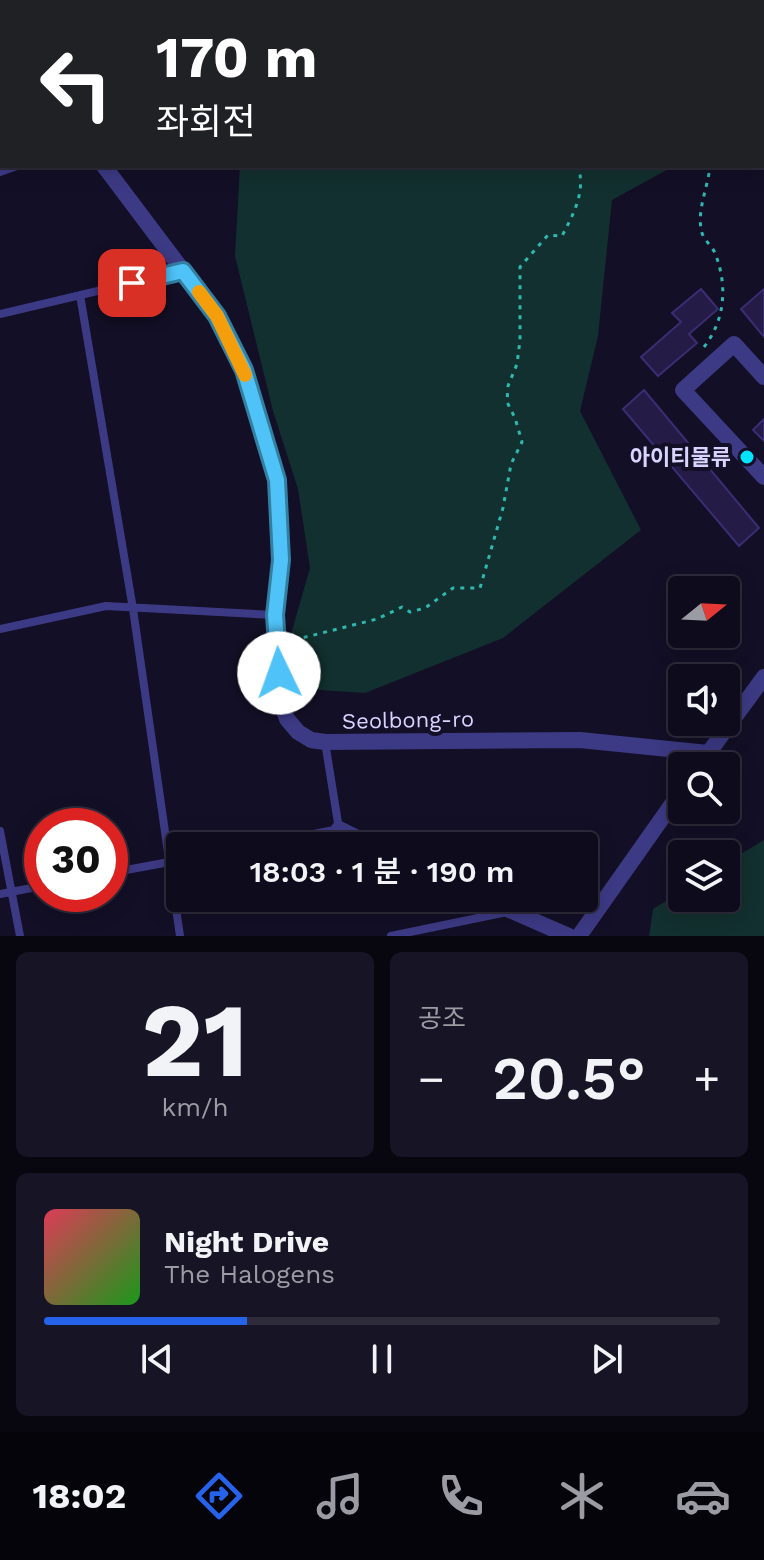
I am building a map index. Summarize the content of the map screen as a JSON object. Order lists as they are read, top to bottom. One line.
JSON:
{"streets":{"street":["Seolbong-ro"]},"places":["아이티물류"],"north":"right","page":{"turn":["170 m","좌회전"],"limit":"30","trip":"18:03 · 1 분 · 190 m","tile":[["21","km/h"],"공조"],"heat":["−","20.5°","+"],"song":["Night Drive","The Halogens"],"tabs":"18:02"}}
